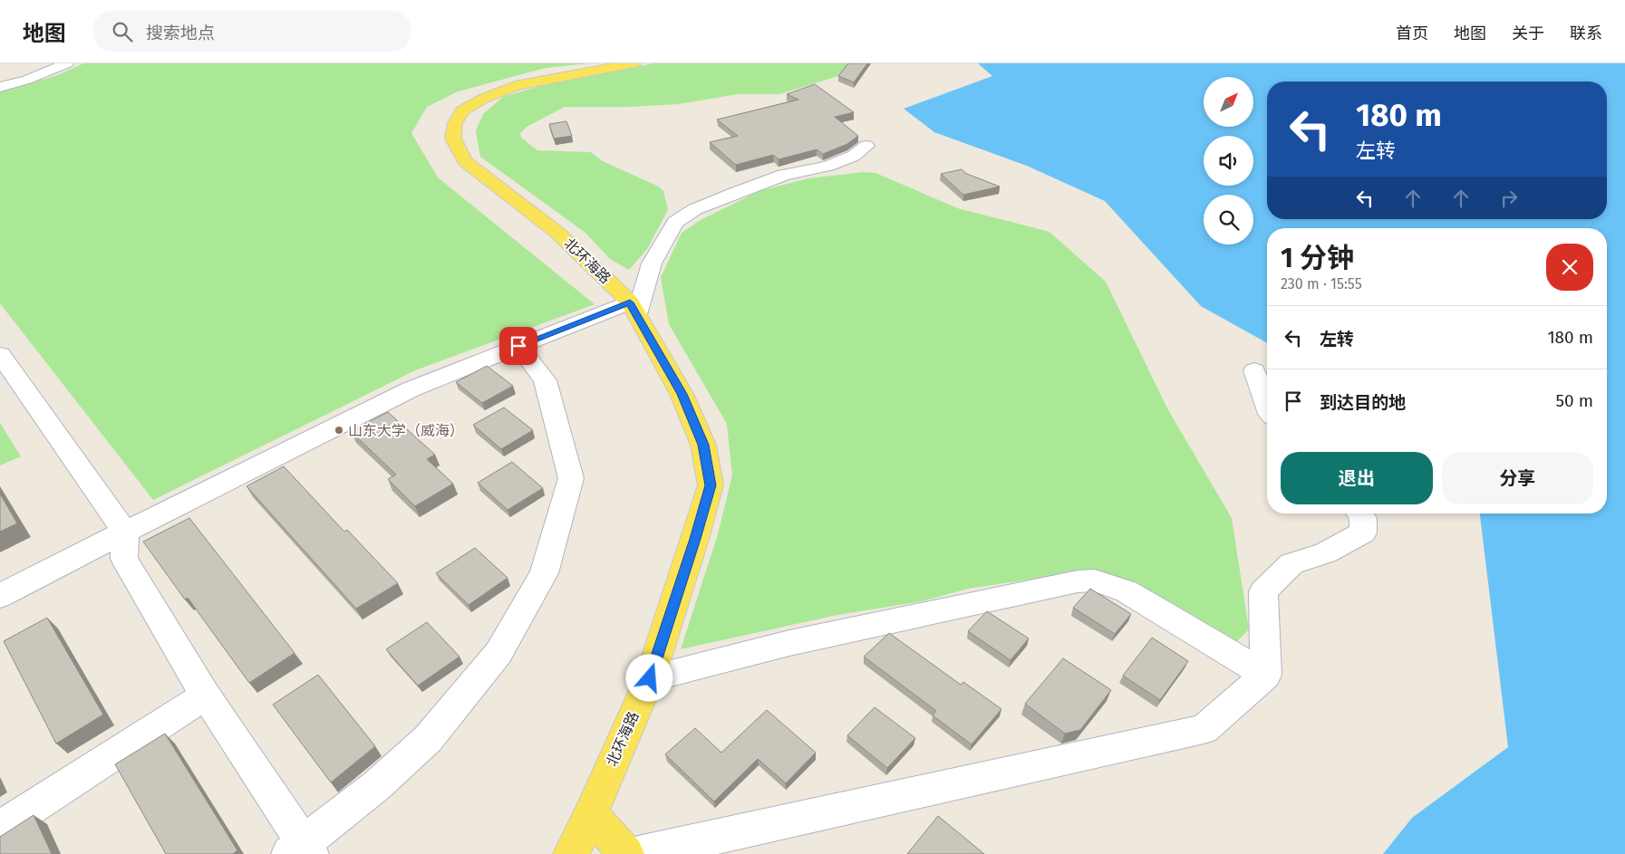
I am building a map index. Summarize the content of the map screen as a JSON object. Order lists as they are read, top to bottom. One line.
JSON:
{"streets":{"main road":["北环海路"]},"places":["山东大学（威海）"],"north":"top right","page":{"header":"地图","search":"搜索地点","nav":["首页","地图","关于","联系"],"turn":["180 m","左转"],"heading":["1 分钟","230 m · 15:55"],"list":[{"name":"左转","value":"180 m"},{"name":"到达目的地","value":"50 m"}],"buttons":["退出","分享"]}}
